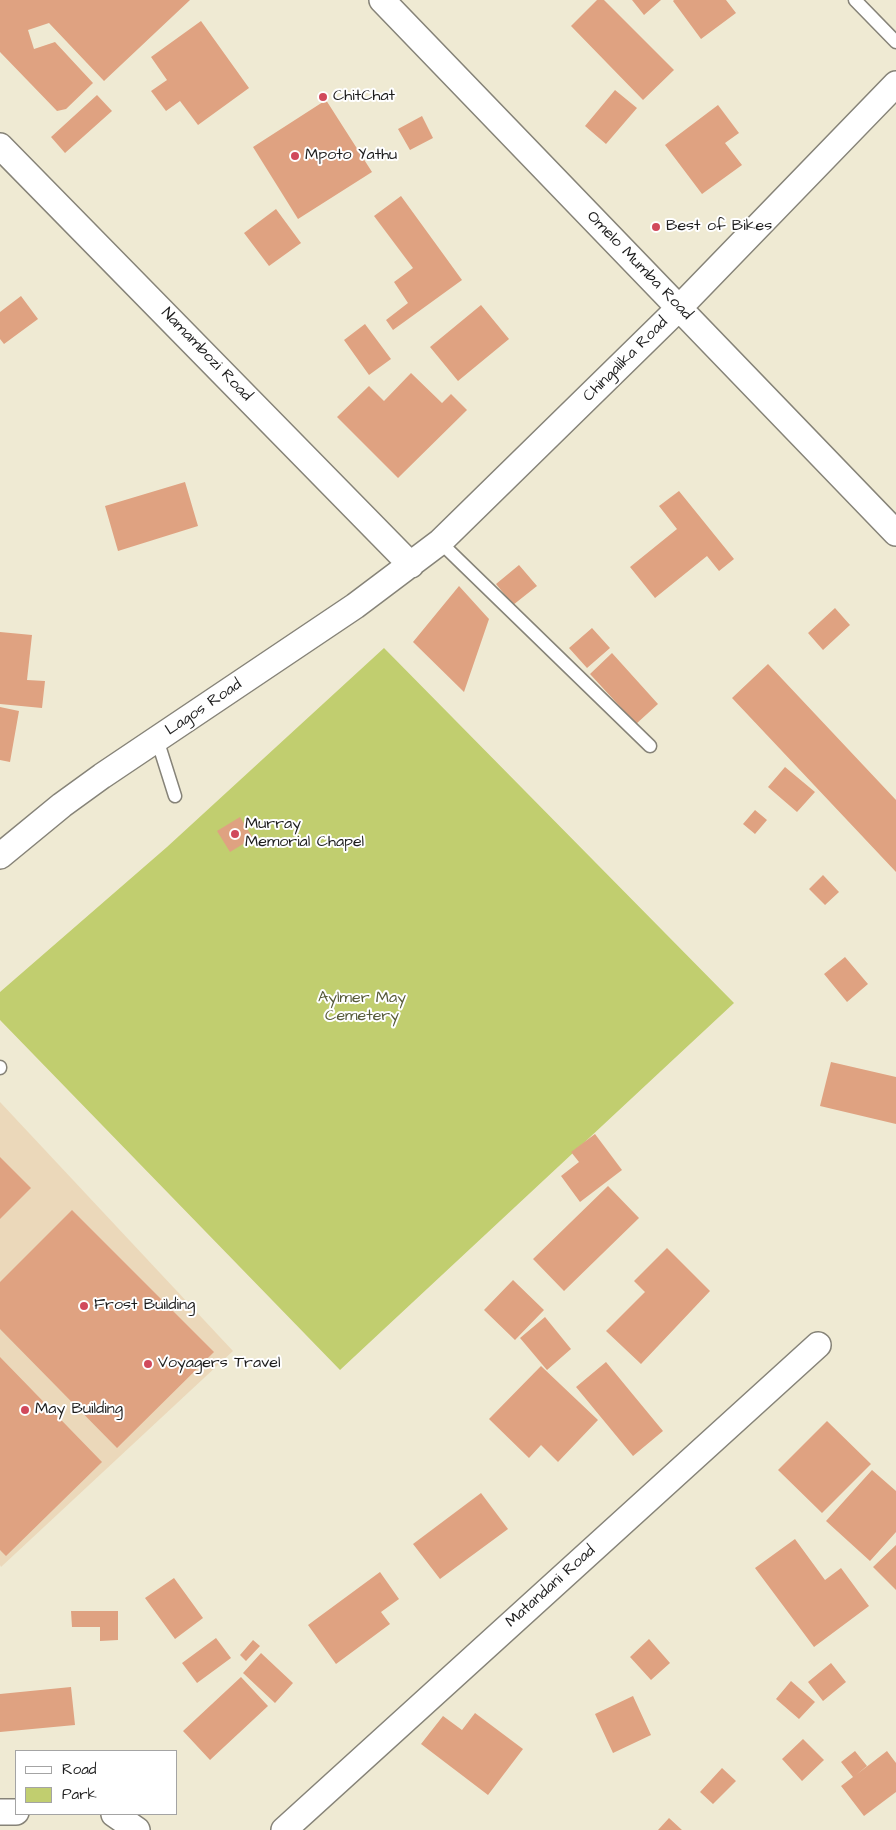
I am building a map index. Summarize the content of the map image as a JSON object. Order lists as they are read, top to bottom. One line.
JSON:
{"streets":{"street":["Omelo Mumba Road","Namambozi Road","Chingalika Road","Lagos Road","Matandani Road"]},"crossings":[["Omelo Mumba Road","Chingalika Road"],["Namambozi Road","Chingalika Road"],["Namambozi Road","Lagos Road"],["Chingalika Road","Lagos Road"]],"parks":["Aylmer May Cemetery"],"places":["ChitChat","Mpoto Yathu","Best of Bikes","Murray Memorial Chapel","Frost Building","Voyagers Travel","May Building"],"legend":["Road","Park"]}
